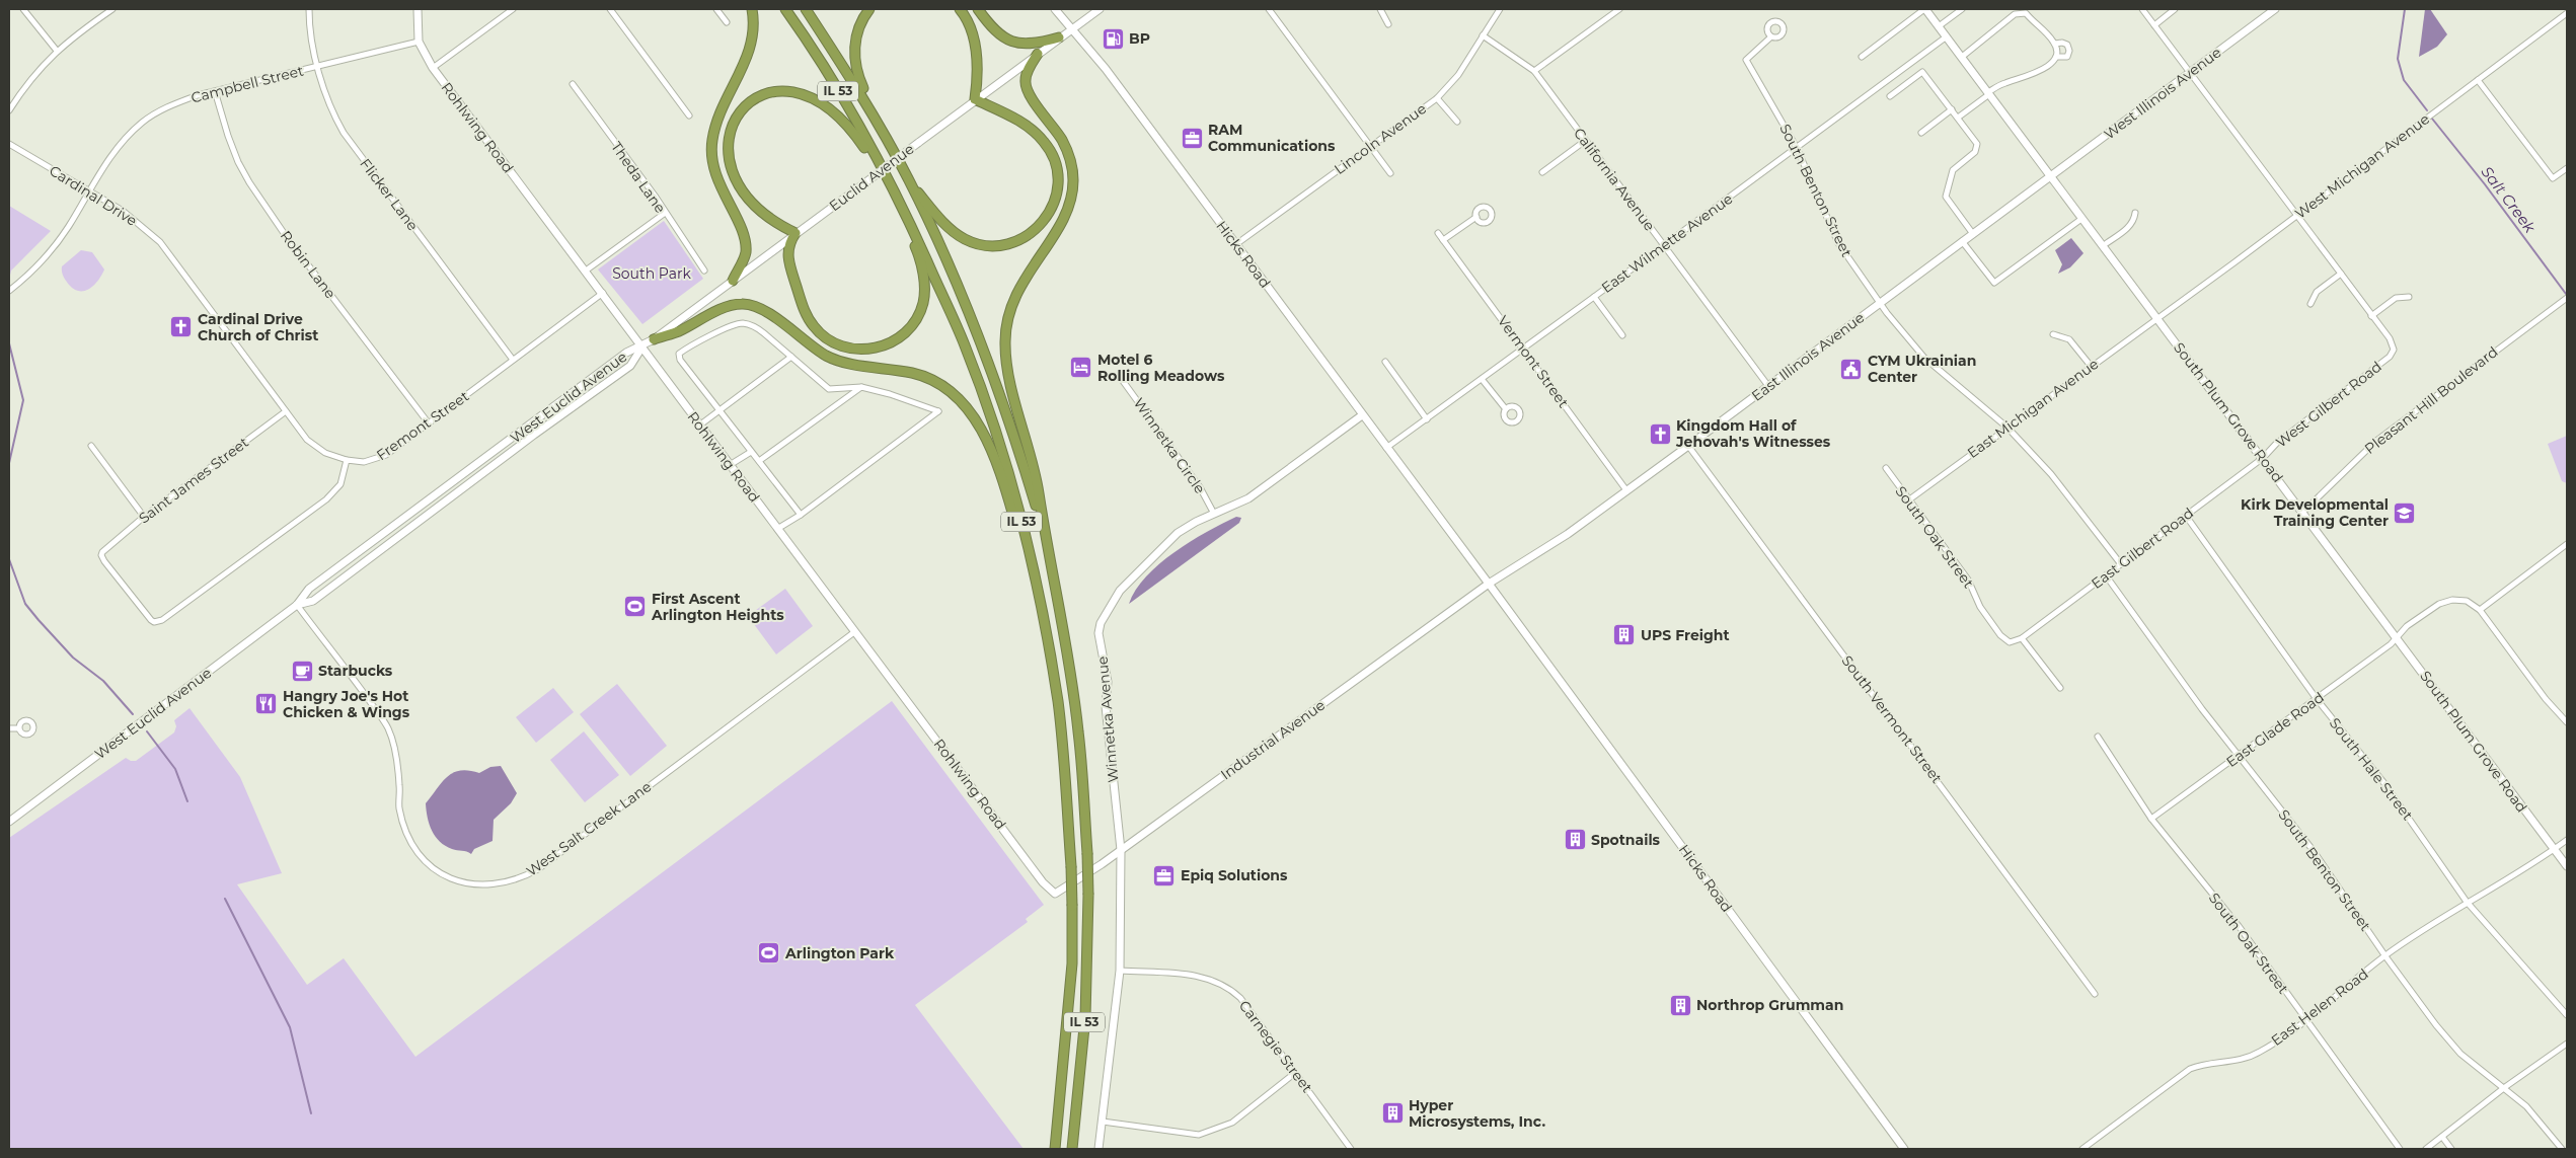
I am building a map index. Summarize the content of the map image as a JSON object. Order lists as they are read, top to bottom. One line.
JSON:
{"streets":{"highway":["IL 53"],"main road":["West Illinois Avenue","Rohlwing Road","Euclid Avenue","Hicks Road","East Illinois Avenue","West Euclid Avenue","South Plum Grove Road","Winnetka Avenue","Industrial Avenue"],"street":["Campbell Street","Lincoln Avenue","West Michigan Avenue","Theda Lane","California Avenue","South Benton Street","Flicker Lane","Cardinal Drive","East Wilmette Avenue","Robin Lane","Vermont Street","Pleasant Hill Boulevard","West Gilbert Road","East Michigan Avenue","Fremont Street","Winnetka Circle","Saint James Street","South Oak Street","East Gilbert Road","South Vermont Street","East Glade Road","South Hale Street","West Salt Creek Lane","East Helen Road","Carnegie Street"]},"crossings":[["Campbell Street","Rohlwing Road"],["Campbell Street","Flicker Lane"],["Campbell Street","Cardinal Drive"],["Campbell Street","Robin Lane"],["West Illinois Avenue","East Illinois Avenue"],["West Illinois Avenue","South Plum Grove Road"],["Rohlwing Road","Euclid Avenue"],["Rohlwing Road","West Euclid Avenue"],["Rohlwing Road","Fremont Street"],["Rohlwing Road","Industrial Avenue"],["Rohlwing Road","West Salt Creek Lane"],["Lincoln Avenue","California Avenue"],["Lincoln Avenue","Hicks Road"],["West Michigan Avenue","East Michigan Avenue"],["West Michigan Avenue","South Plum Grove Road"],["Euclid Avenue","Hicks Road"],["Euclid Avenue","West Euclid Avenue"],["California Avenue","East Wilmette Avenue"],["California Avenue","East Illinois Avenue"],["South Benton Street","East Wilmette Avenue"],["South Benton Street","East Illinois Avenue"],["South Benton Street","East Michigan Avenue"],["South Benton Street","East Gilbert Road"],["South Benton Street","East Glade Road"],["South Benton Street","East Helen Road"],["Flicker Lane","Fremont Street"],["Cardinal Drive","Fremont Street"],["Cardinal Drive","Saint James Street"],["East Wilmette Avenue","Hicks Road"],["East Wilmette Avenue","Vermont Street"],["East Wilmette Avenue","South Plum Grove Road"],["Hicks Road","East Illinois Avenue"],["Hicks Road","Winnetka Avenue"],["Hicks Road","Industrial Avenue"],["Robin Lane","Fremont Street"],["East Illinois Avenue","Vermont Street"],["East Illinois Avenue","South Plum Grove Road"],["East Illinois Avenue","South Vermont Street"],["East Illinois Avenue","Industrial Avenue"],["West Euclid Avenue","West Salt Creek Lane"],["Pleasant Hill Boulevard","South Plum Grove Road"],["West Gilbert Road","South Plum Grove Road"],["West Gilbert Road","East Gilbert Road"],["East Michigan Avenue","South Plum Grove Road"],["East Michigan Avenue","South Oak Street"],["South Plum Grove Road","East Gilbert Road"],["South Plum Grove Road","East Glade Road"],["South Plum Grove Road","East Helen Road"],["Fremont Street","Saint James Street"],["Winnetka Circle","Winnetka Avenue"],["South Oak Street","East Gilbert Road"],["South Oak Street","East Glade Road"],["South Oak Street","East Helen Road"],["East Gilbert Road","South Hale Street"],["Winnetka Avenue","Industrial Avenue"],["East Glade Road","South Hale Street"],["South Hale Street","East Helen Road"]],"water":["Salt Creek"],"parks":["South Park"],"places":{"fuel station":["BP"],"office":["RAM Communications","Epiq Solutions"],"church":["Cardinal Drive Church of Christ","Kingdom Hall of Jehovah's Witnesses"],"hotel":["Motel 6 Rolling Meadows"],"public building":["CYM Ukrainian Center"],"school or university":["Kirk Developmental Training Center"],"sports":["First Ascent Arlington Heights","Arlington Park"],"building":["UPS Freight","Spotnails","Northrop Grumman","Hyper Microsystems, Inc."],"cafe":["Starbucks"],"restaurant":["Hangry Joe's Hot Chicken & Wings"]}}
